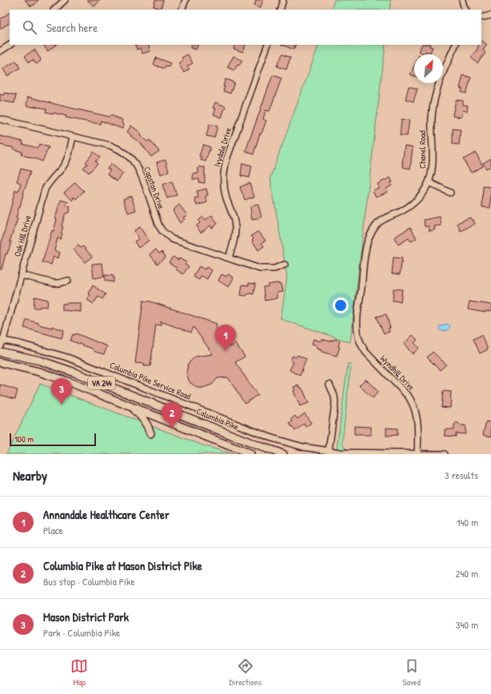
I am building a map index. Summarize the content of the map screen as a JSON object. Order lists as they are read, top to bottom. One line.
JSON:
{"streets":{"main road":["VA 244","Columbia Pike"],"street":["Ivydale Drive","Chanel Road","Capstan Drive","Oak Hill Drive","Wyndhill Drive","Columbia Pike Service Road"]},"crossings":[["Ivydale Drive","Capstan Drive"],["Chanel Road","Wyndhill Drive"],["Capstan Drive","Oak Hill Drive"],["Oak Hill Drive","Columbia Pike Service Road"],["Wyndhill Drive","Columbia Pike Service Road"]],"scale_bar":"100 m","north":"top right","page":{"search":"Search here","pins":["1","3","2"],"scale":"100 m","heading":["Nearby","3 results"],"list":[{"mark":"1","name":"Annandale Healthcare Center","note":"Place","value":"140 m"},{"mark":"2","name":"Columbia Pike at Mason District Pike","note":"Bus stop · Columbia Pike","value":"240 m"},{"mark":"3","name":"Mason District Park","note":"Park · Columbia Pike","value":"340 m"}],"nav":["Map","Directions","Saved"]}}
